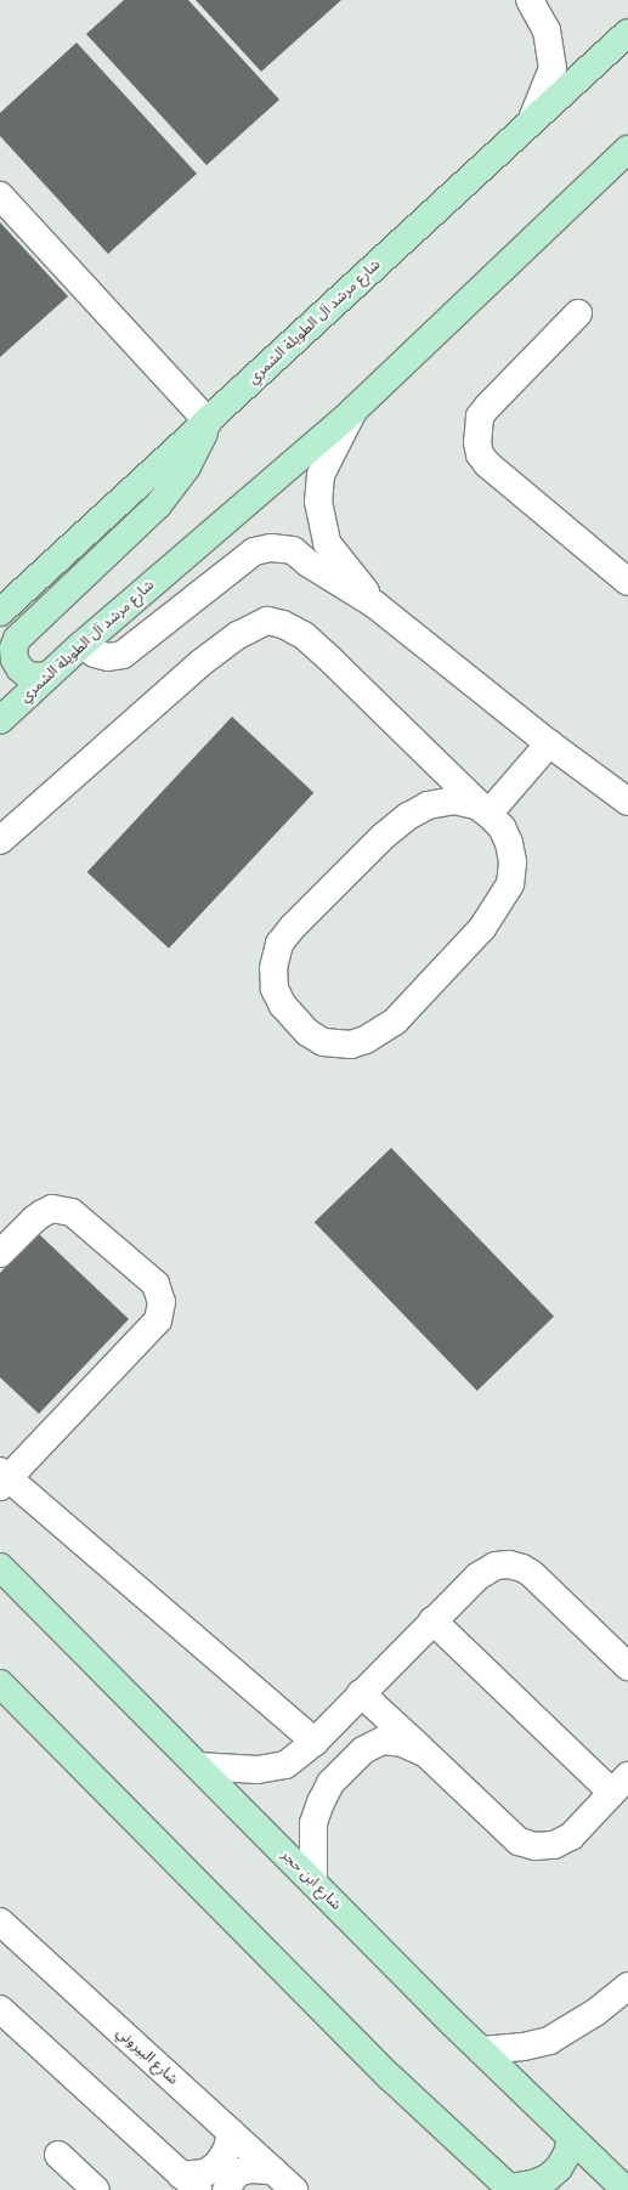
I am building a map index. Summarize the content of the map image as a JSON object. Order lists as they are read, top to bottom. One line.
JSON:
{"streets":{"main road":["شارع مرشد آل الطويلة الشمري","شارع ابن حجر"],"street":["شارع البيروني"]}}
